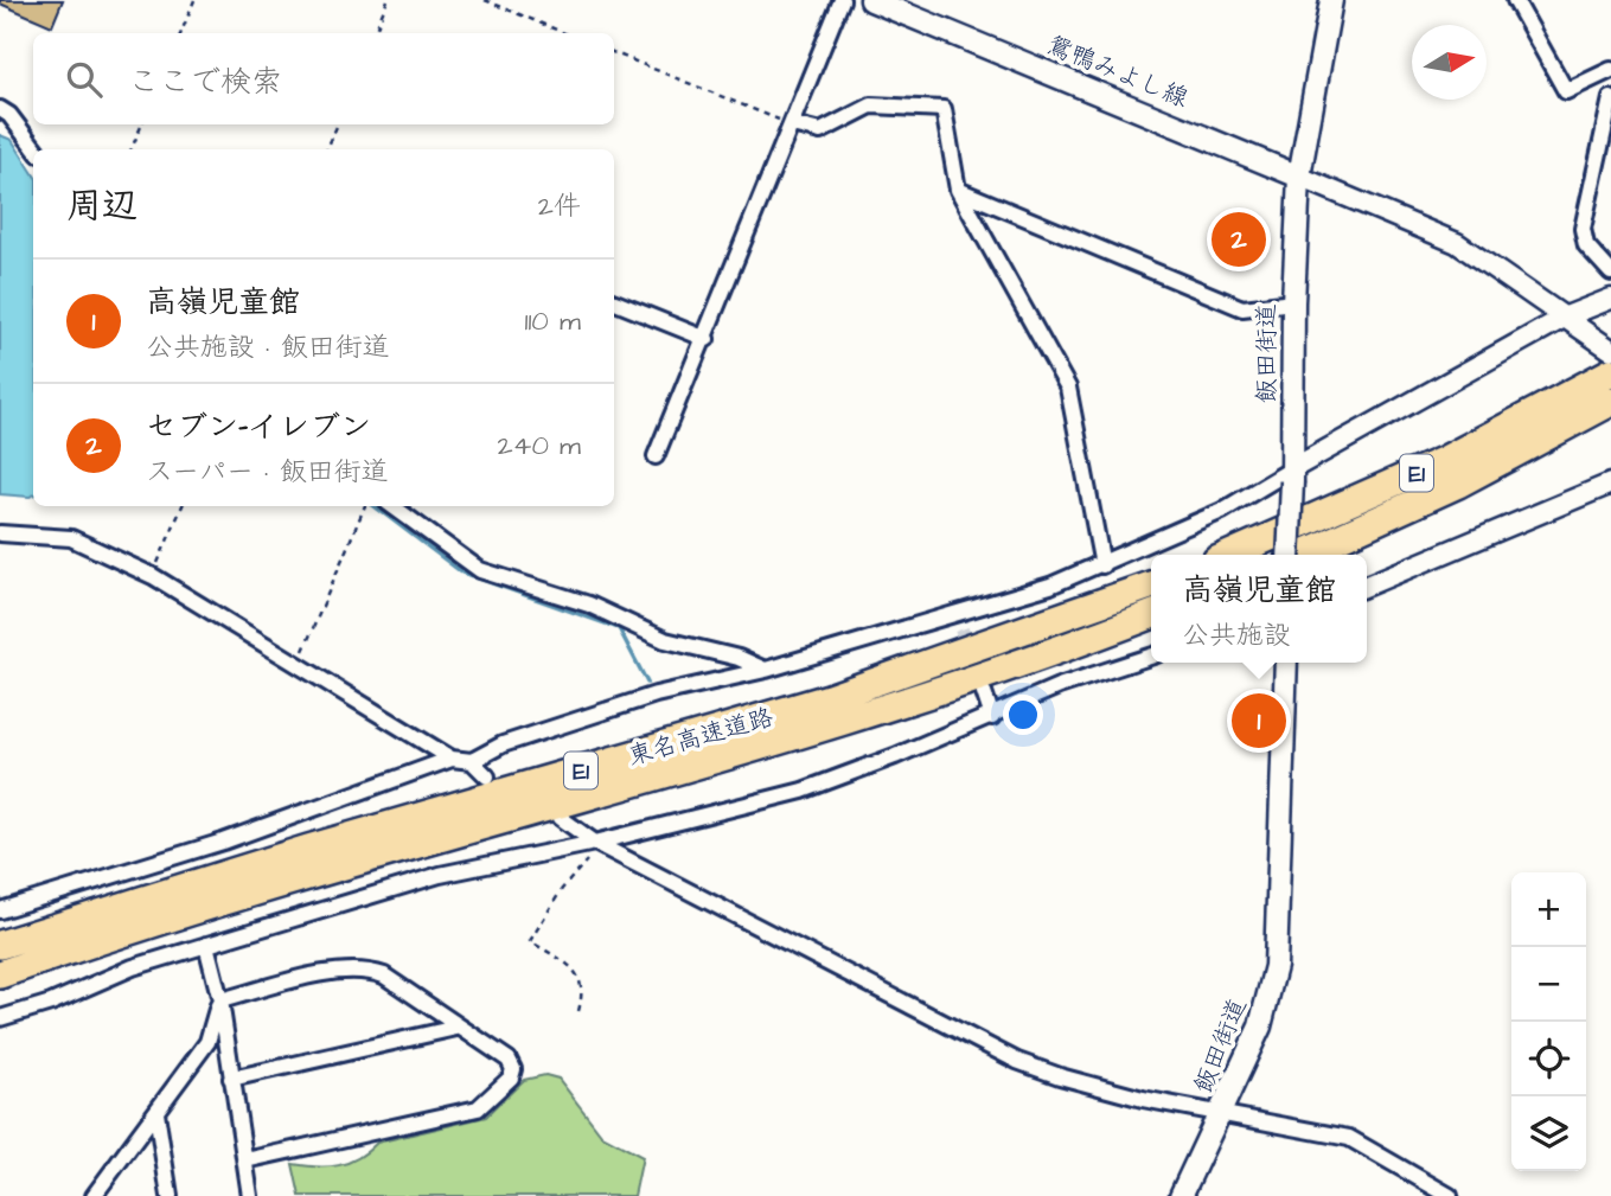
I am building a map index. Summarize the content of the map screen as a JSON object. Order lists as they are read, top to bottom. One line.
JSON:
{"streets":{"highway":["E1","東名高速道路"],"main road":["鴛鴨みよし線","飯田街道"]},"crossings":[["鴛鴨みよし線","飯田街道"]],"north":"right","page":{"search":"ここで検索","heading":["周辺","2件"],"pins":["2","1"],"list":[{"mark":"1","name":"高嶺児童館","note":"公共施設 · 飯田街道","value":"110 m"},{"mark":"2","name":"セブン-イレブン","note":"スーパー · 飯田街道","value":"240 m"}],"popup":["高嶺児童館","公共施設"],"map_buttons":["+","−"]}}
